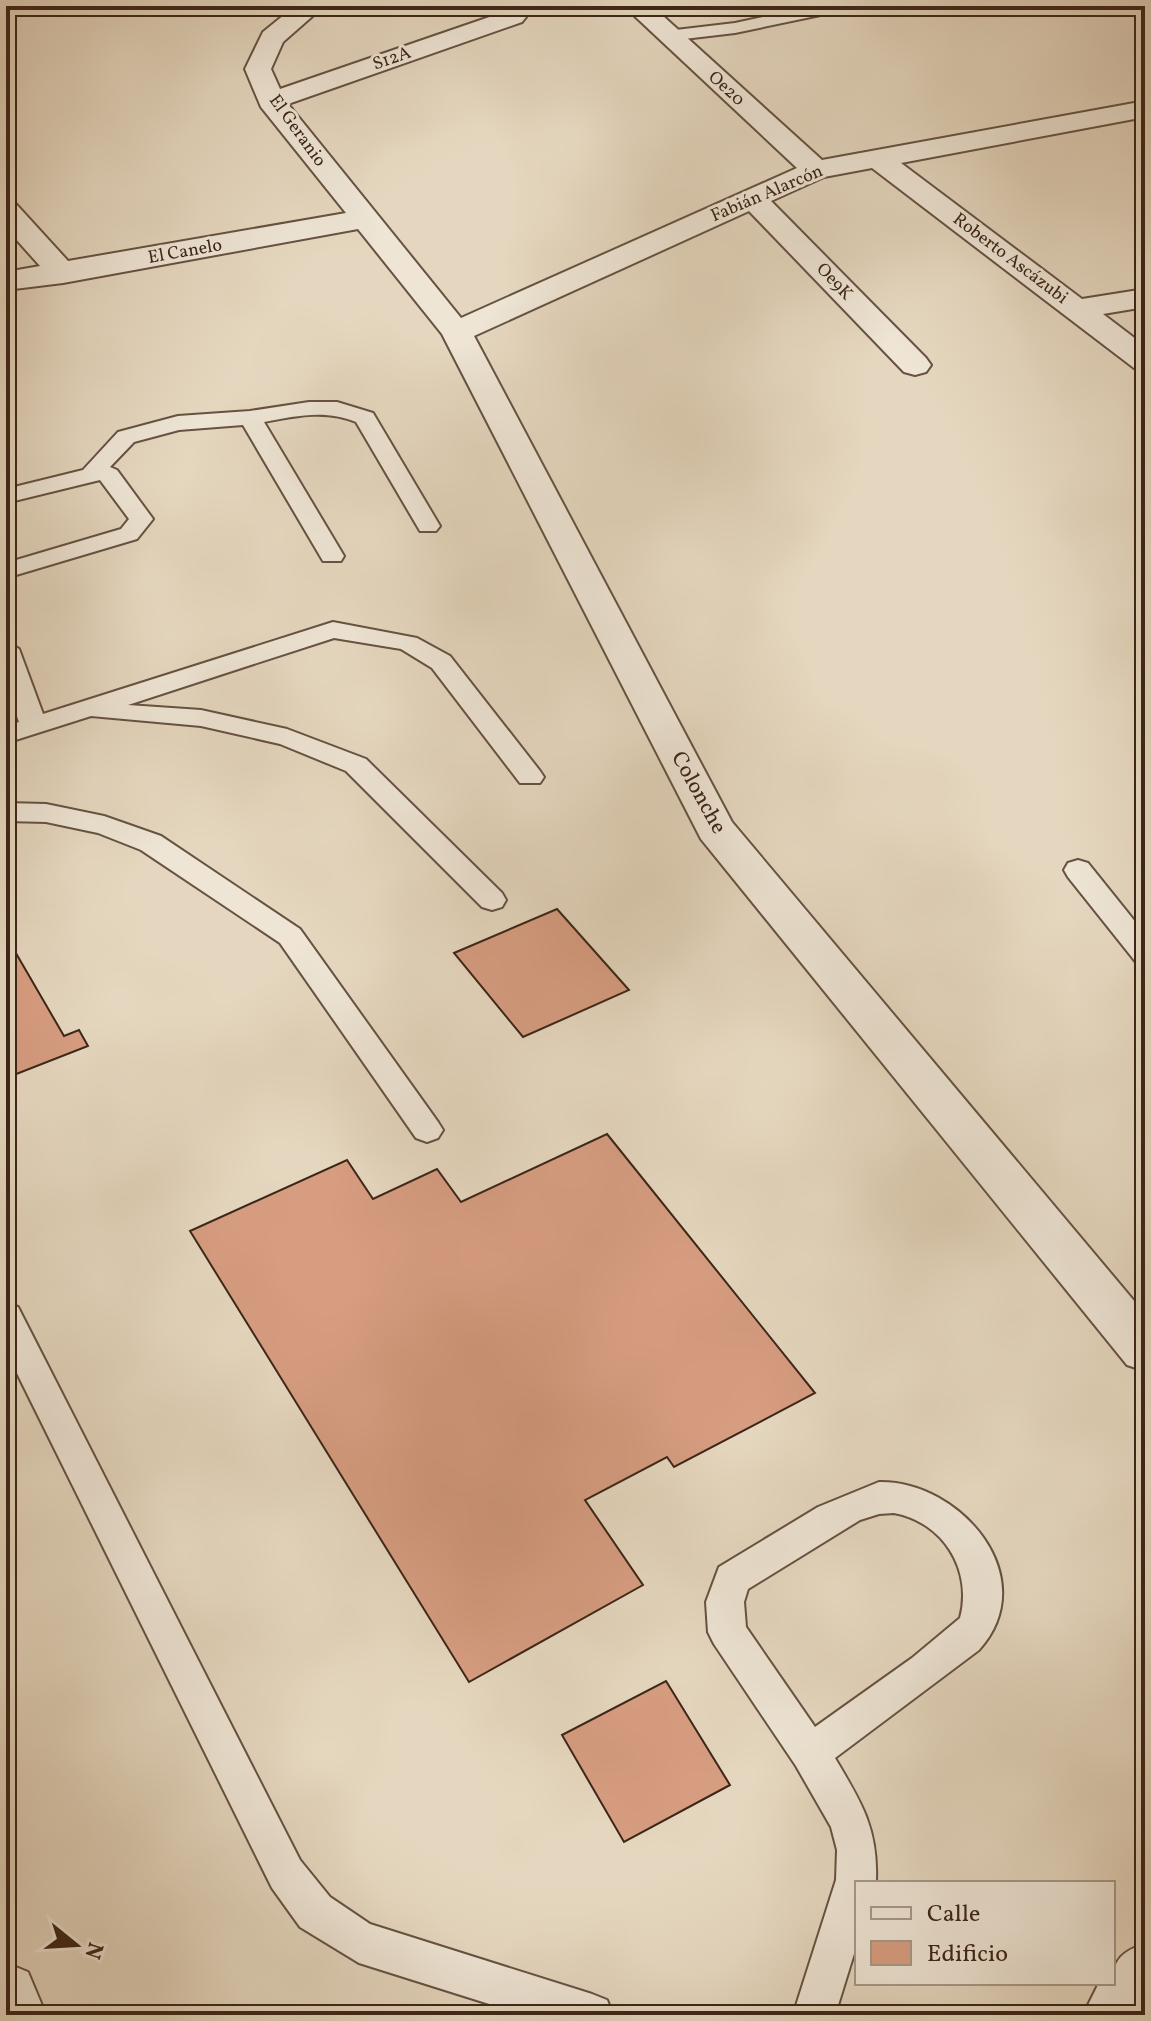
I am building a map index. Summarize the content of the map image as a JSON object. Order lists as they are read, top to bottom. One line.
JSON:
{"streets":{"street":["S12A","Oe20","El Geranio","Fabián Alarcón","El Canelo","Roberto Ascázubi","Oe9K","Colonche"]},"crossings":[["S12A","El Geranio"],["Oe20","Fabián Alarcón"],["El Geranio","El Canelo"],["El Geranio","Colonche"],["Fabián Alarcón","Roberto Ascázubi"],["Fabián Alarcón","Oe9K"],["Fabián Alarcón","Colonche"],["El Canelo","Colonche"]],"legend":["Calle","Edificio"],"north":"right"}
